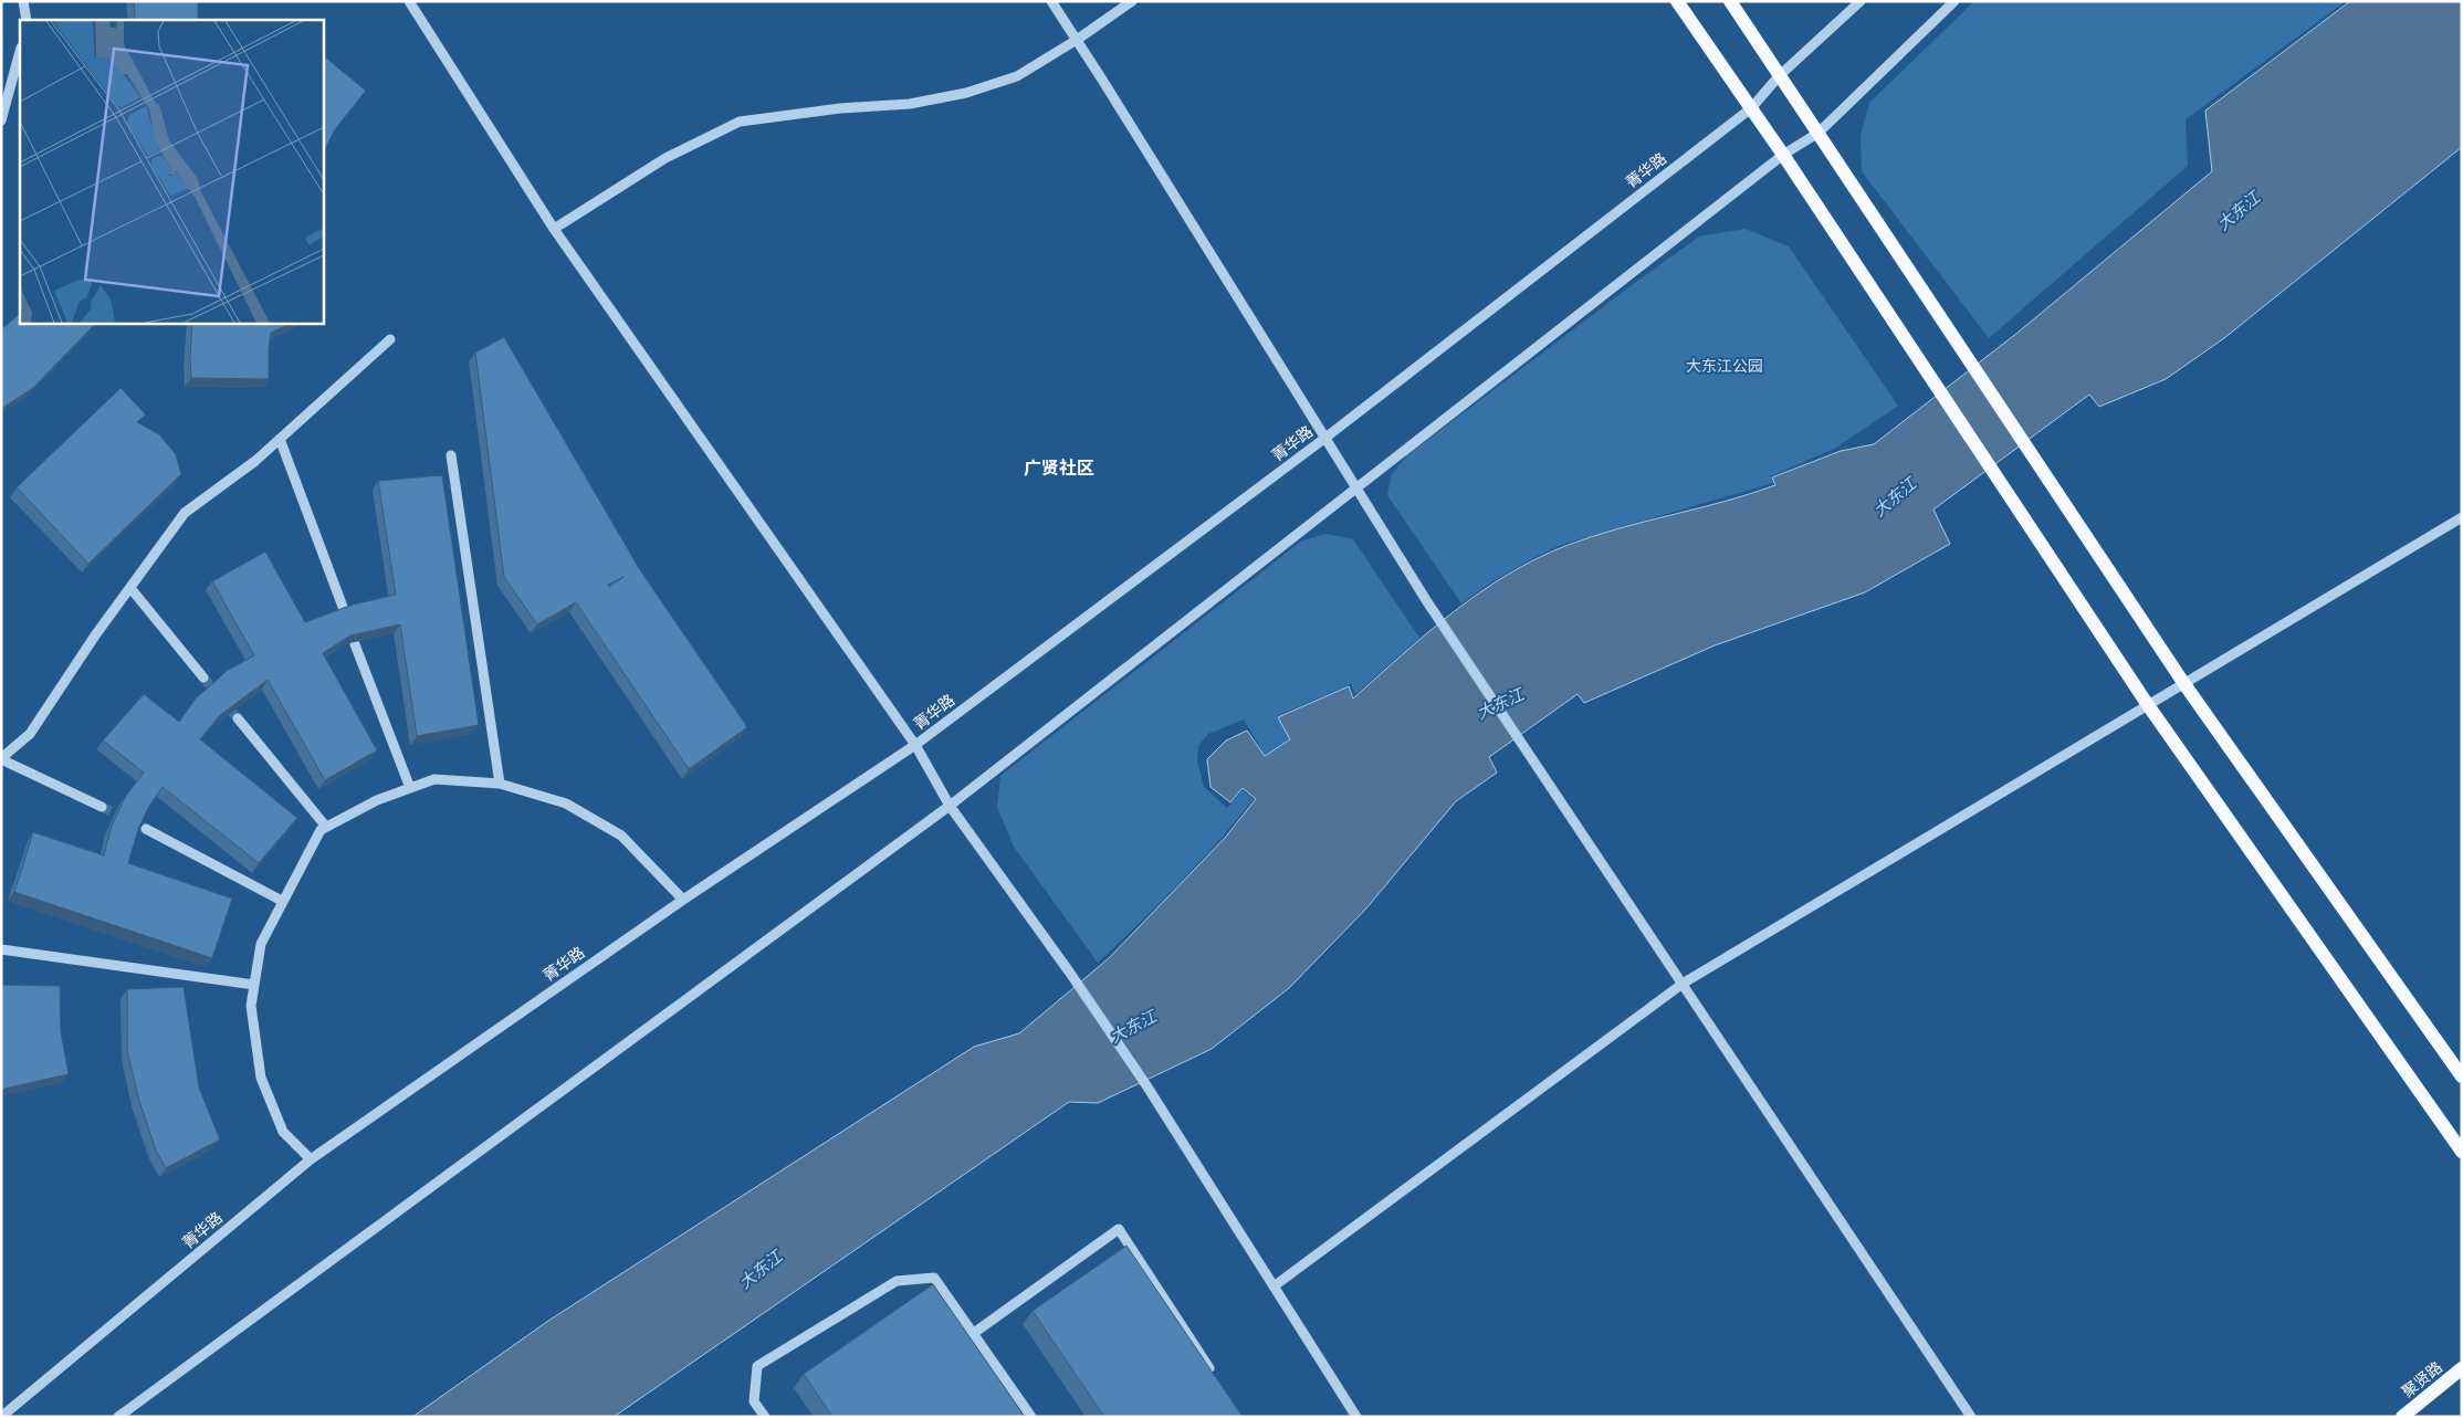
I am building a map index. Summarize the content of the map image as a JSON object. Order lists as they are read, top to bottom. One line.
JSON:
{"streets":{"main road":["聚贤路"],"street":["菁华路"]},"districts":["广贤社区"],"water":["大东江"],"parks":["大东江公园"]}
